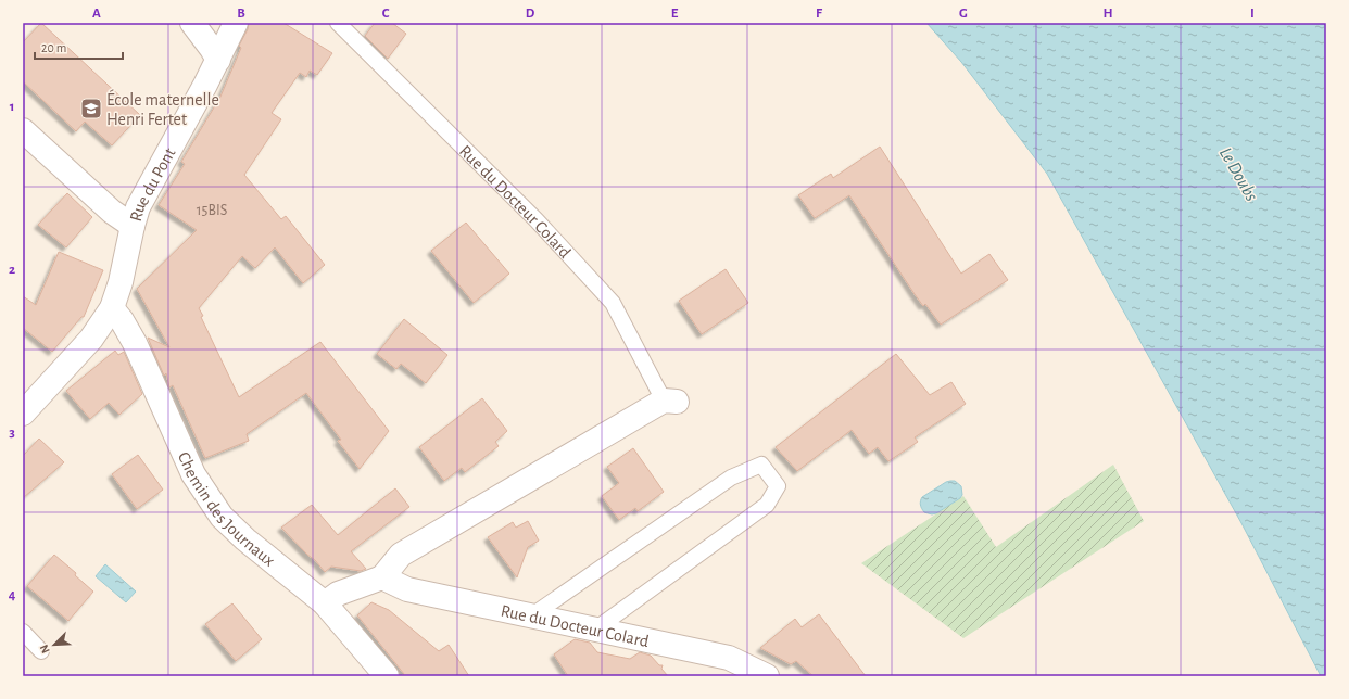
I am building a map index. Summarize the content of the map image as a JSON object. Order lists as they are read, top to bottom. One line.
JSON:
{"streets":{"street":["Rue du Pont","Rue du Docteur Colard","Chemin des Journaux"]},"crossings":[["Rue du Pont","Chemin des Journaux"]],"water":["Le Doubs"],"places":{"school or university":["École maternelle Henri Fertet"]},"house_numbers":["15BIS"],"scale_bar":"20 m","north":"bottom left","grid":{"columns":["A","B","C","D","E","F","G","H","I"],"rows":["1","2","3","4"]}}
